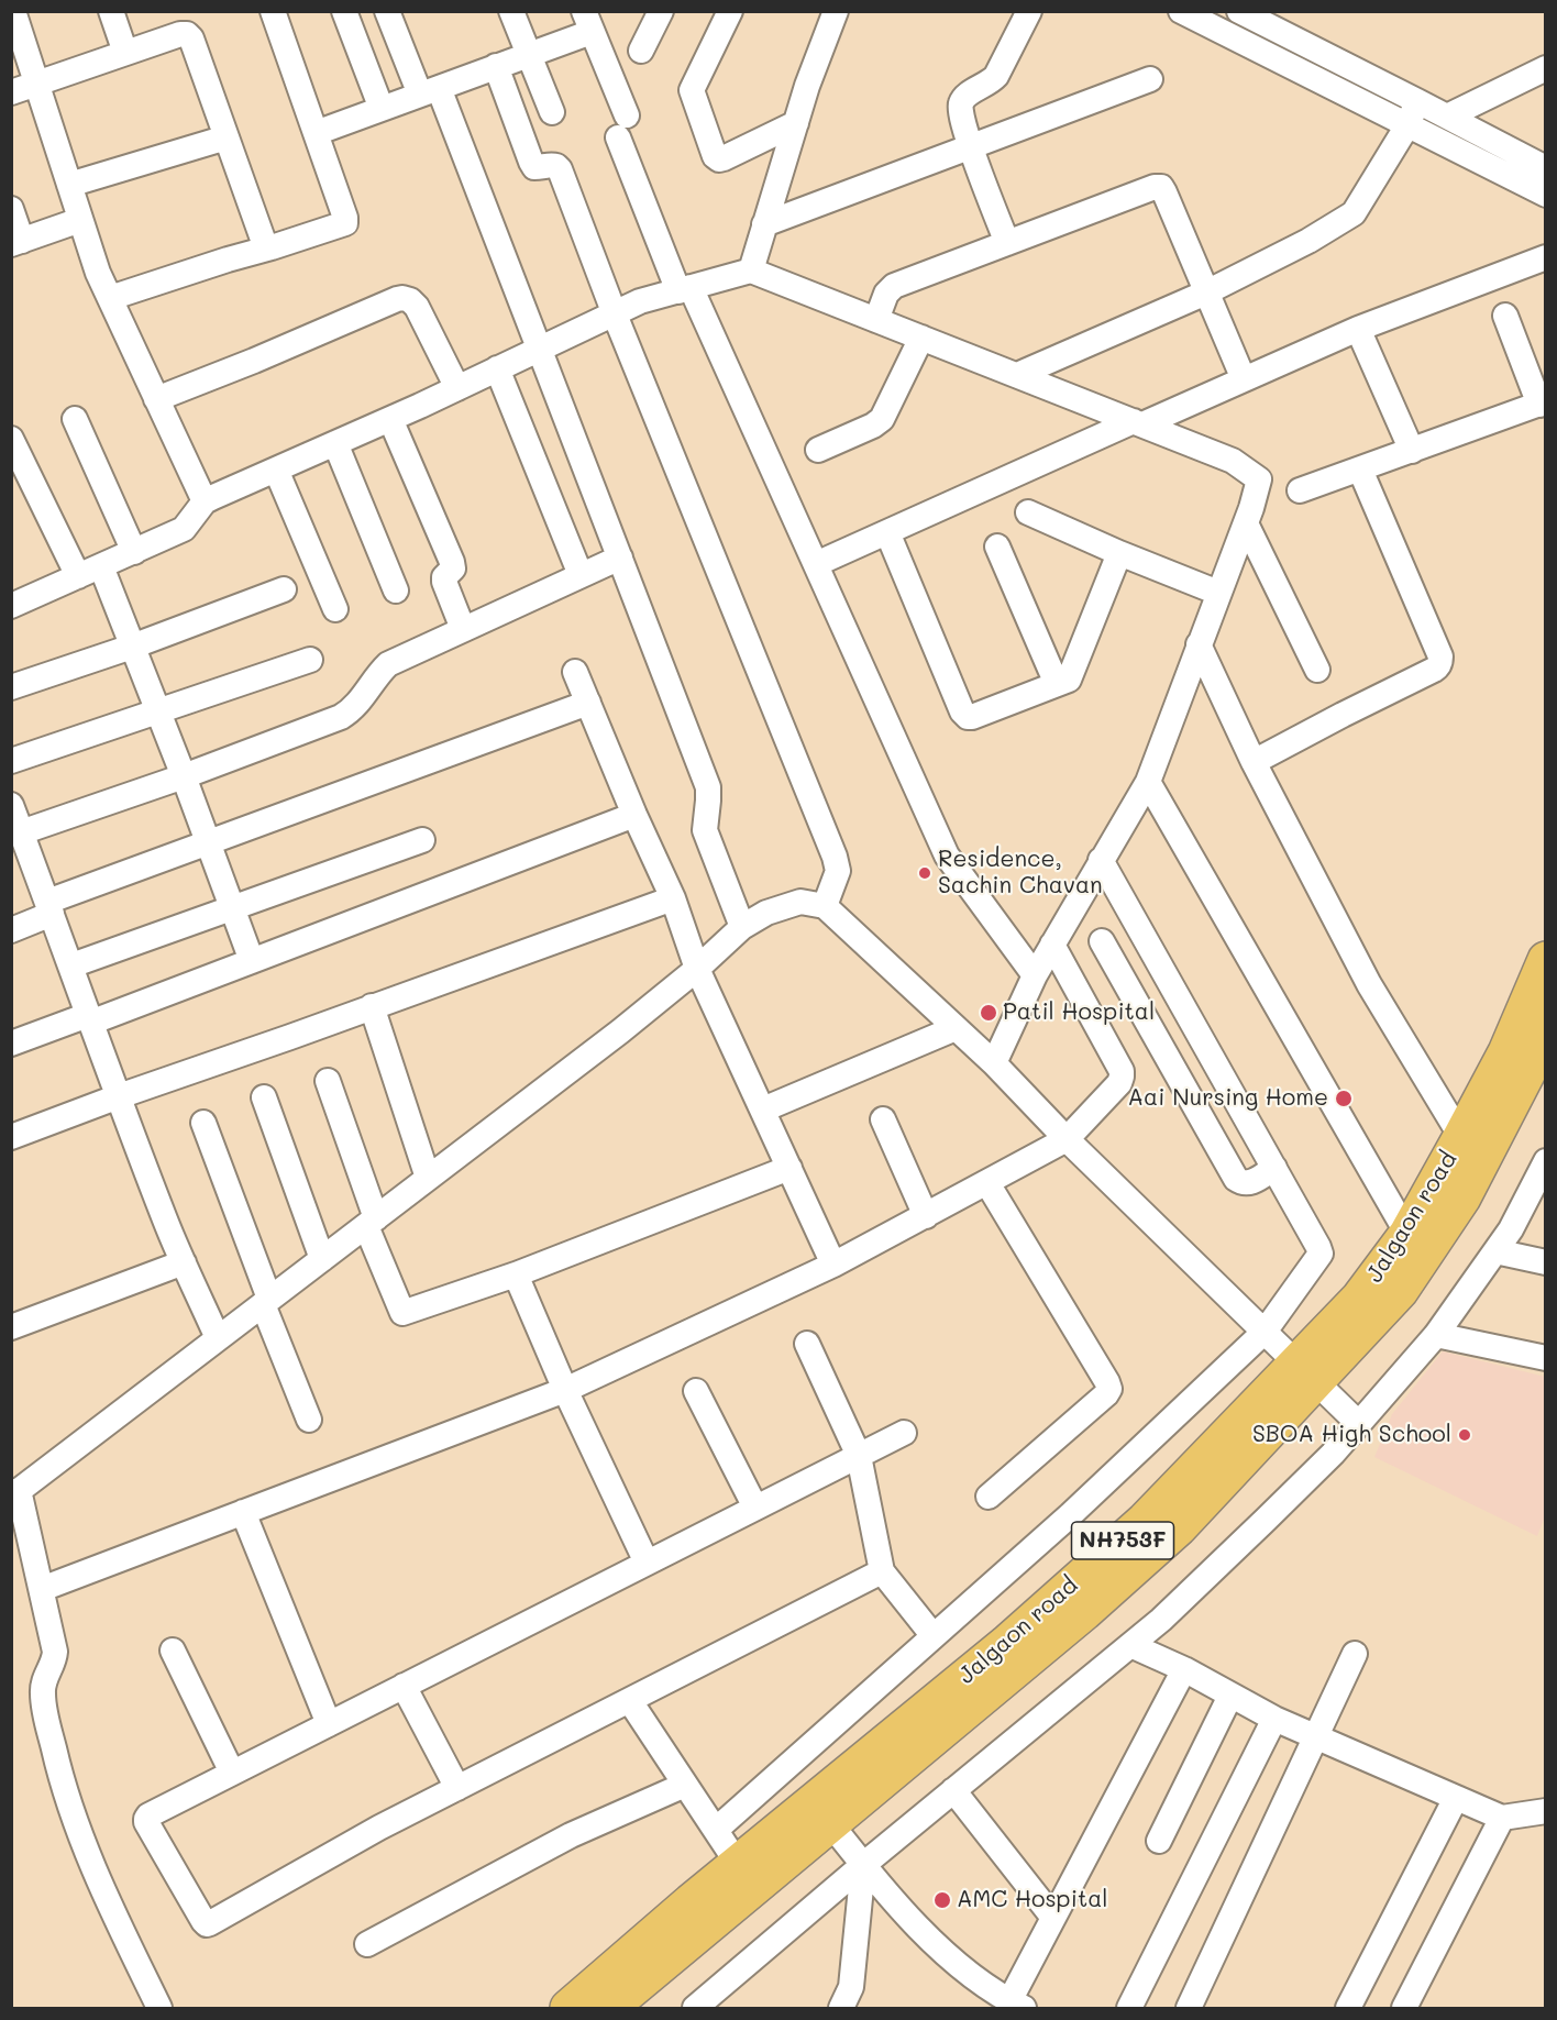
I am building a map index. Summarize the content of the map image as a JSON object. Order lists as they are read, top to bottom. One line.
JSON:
{"streets":{"highway":["Jalgaon road","NH753F"]},"places":["Residence, Sachin Chavan","Patil Hospital","Aai Nursing Home","SBOA High School","AMC Hospital"]}
